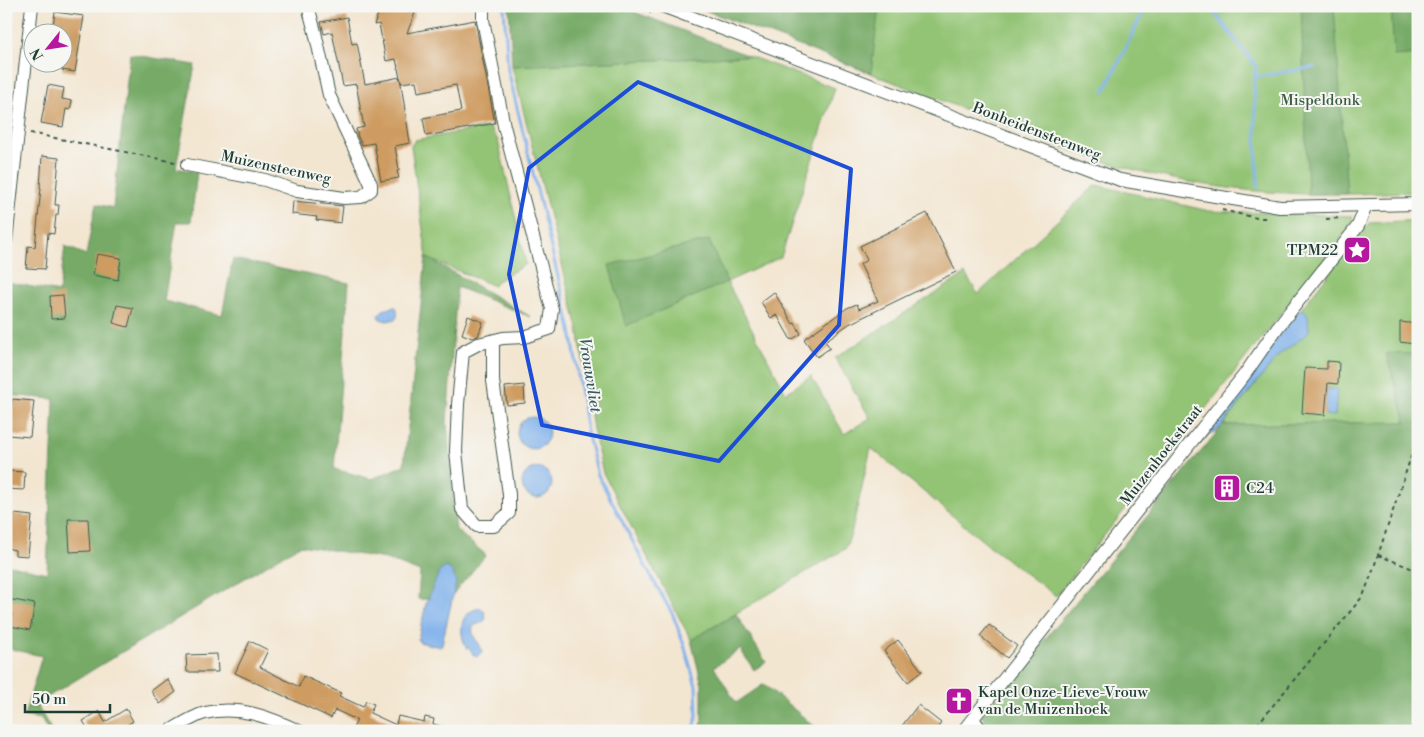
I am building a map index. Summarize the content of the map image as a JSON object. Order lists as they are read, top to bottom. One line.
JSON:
{"streets":{"street":["Bonheidensteenweg","Muizensteenweg","Muizenhoekstraat"]},"crossings":[["Bonheidensteenweg","Muizenhoekstraat"]],"water":["Vrouwvliet"],"parks":["Mispeldonk"],"places":{"place":["TPM22"],"building":["C24"],"church":["Kapel Onze-Lieve-Vrouw van de Muizenhoek"]},"scale_bar":"50 m","north":"bottom left"}
